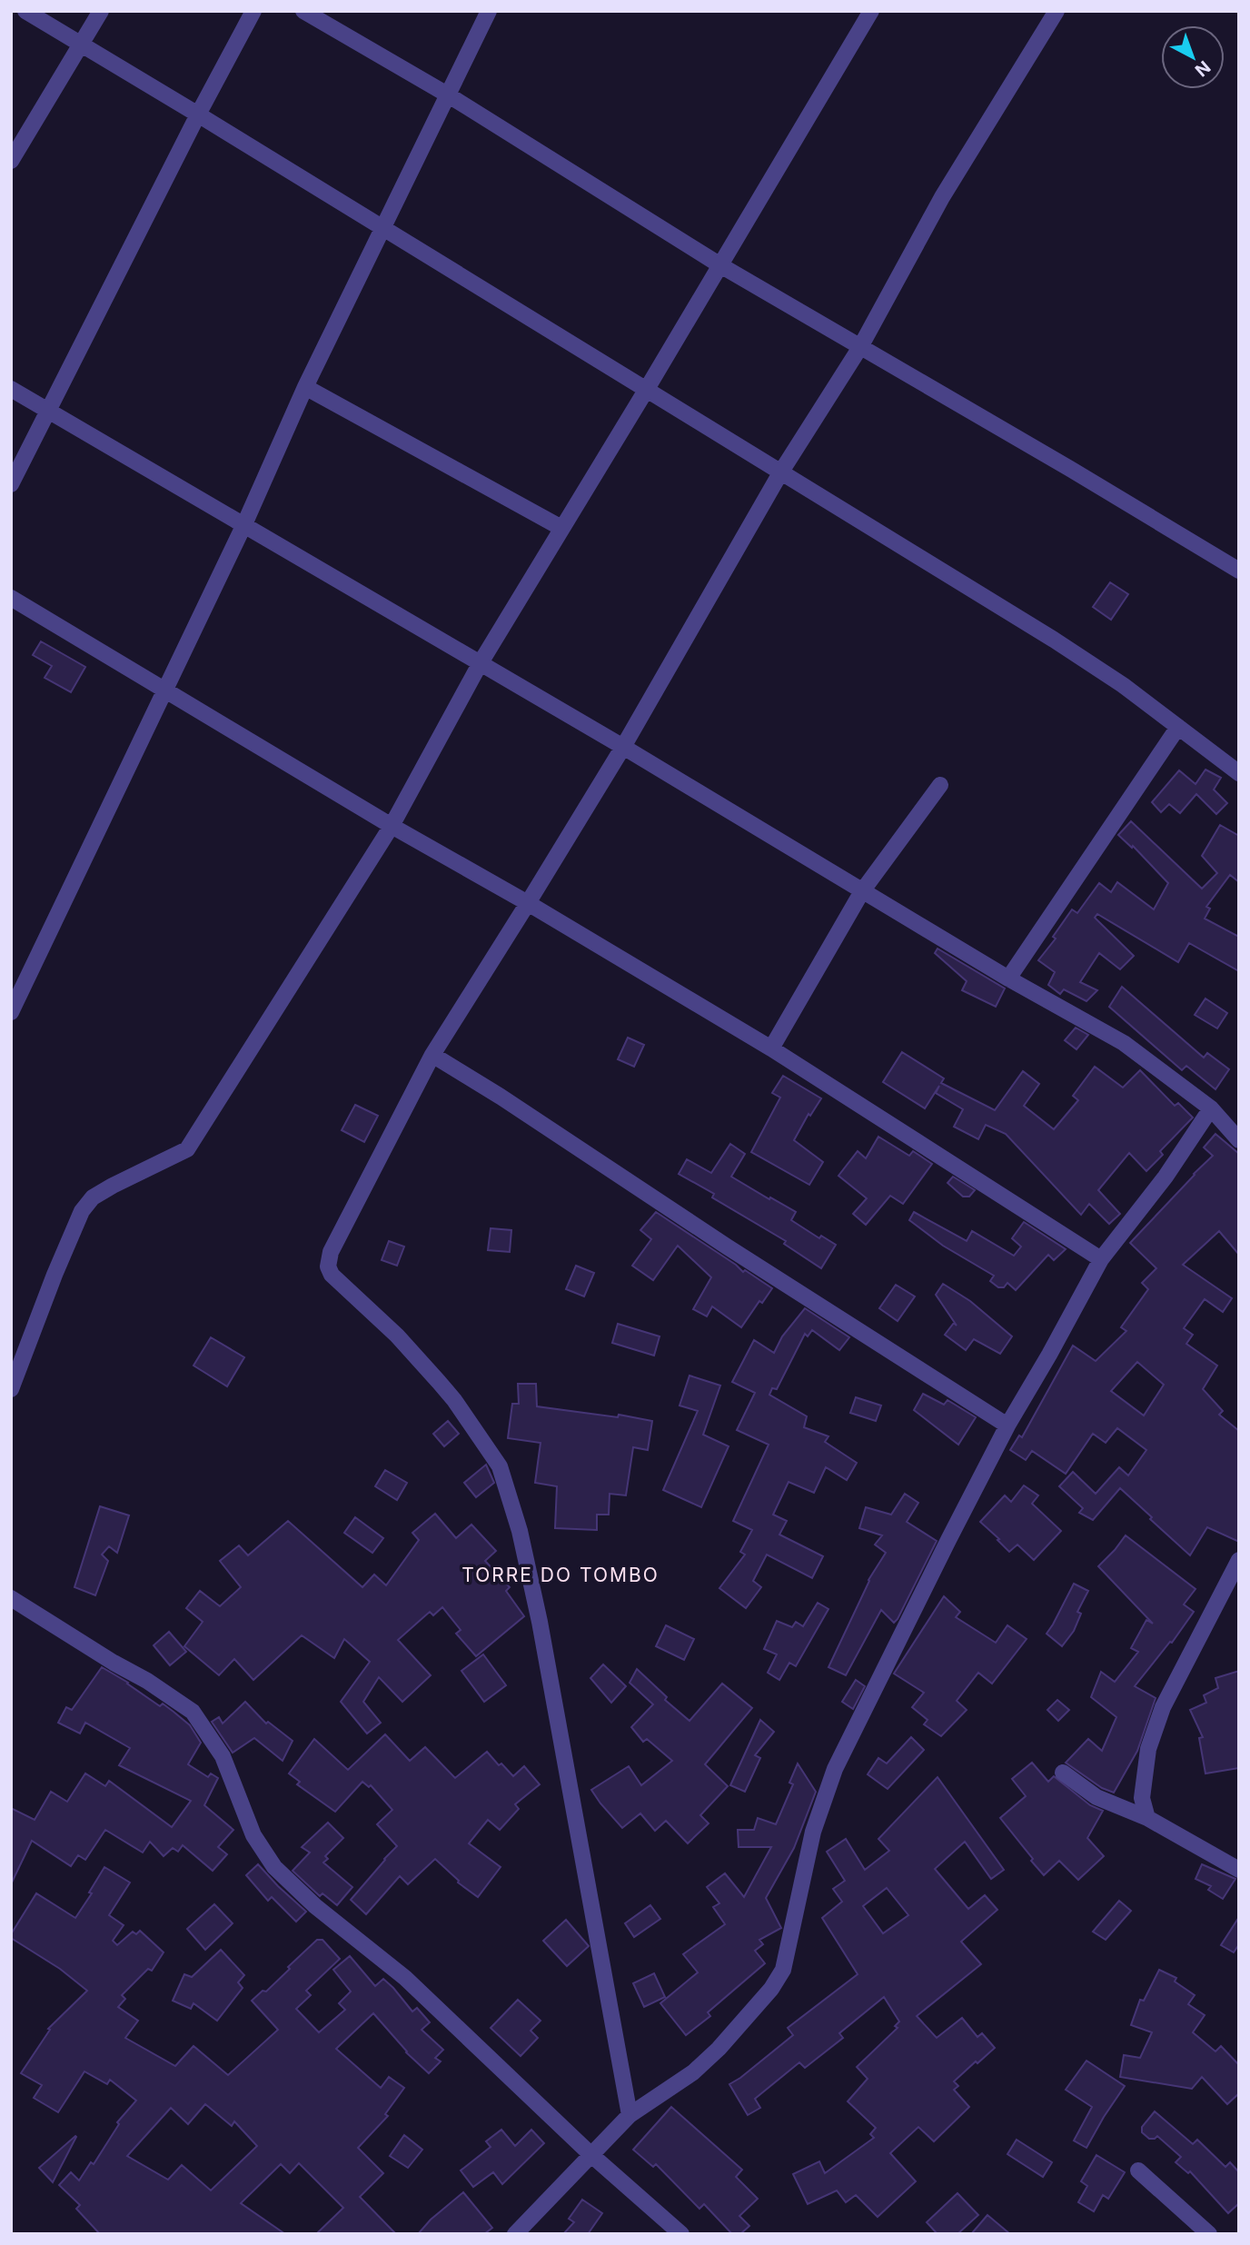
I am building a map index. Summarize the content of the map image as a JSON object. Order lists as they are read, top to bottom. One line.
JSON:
{"districts":["TORRE DO TOMBO"],"north":"bottom right"}
